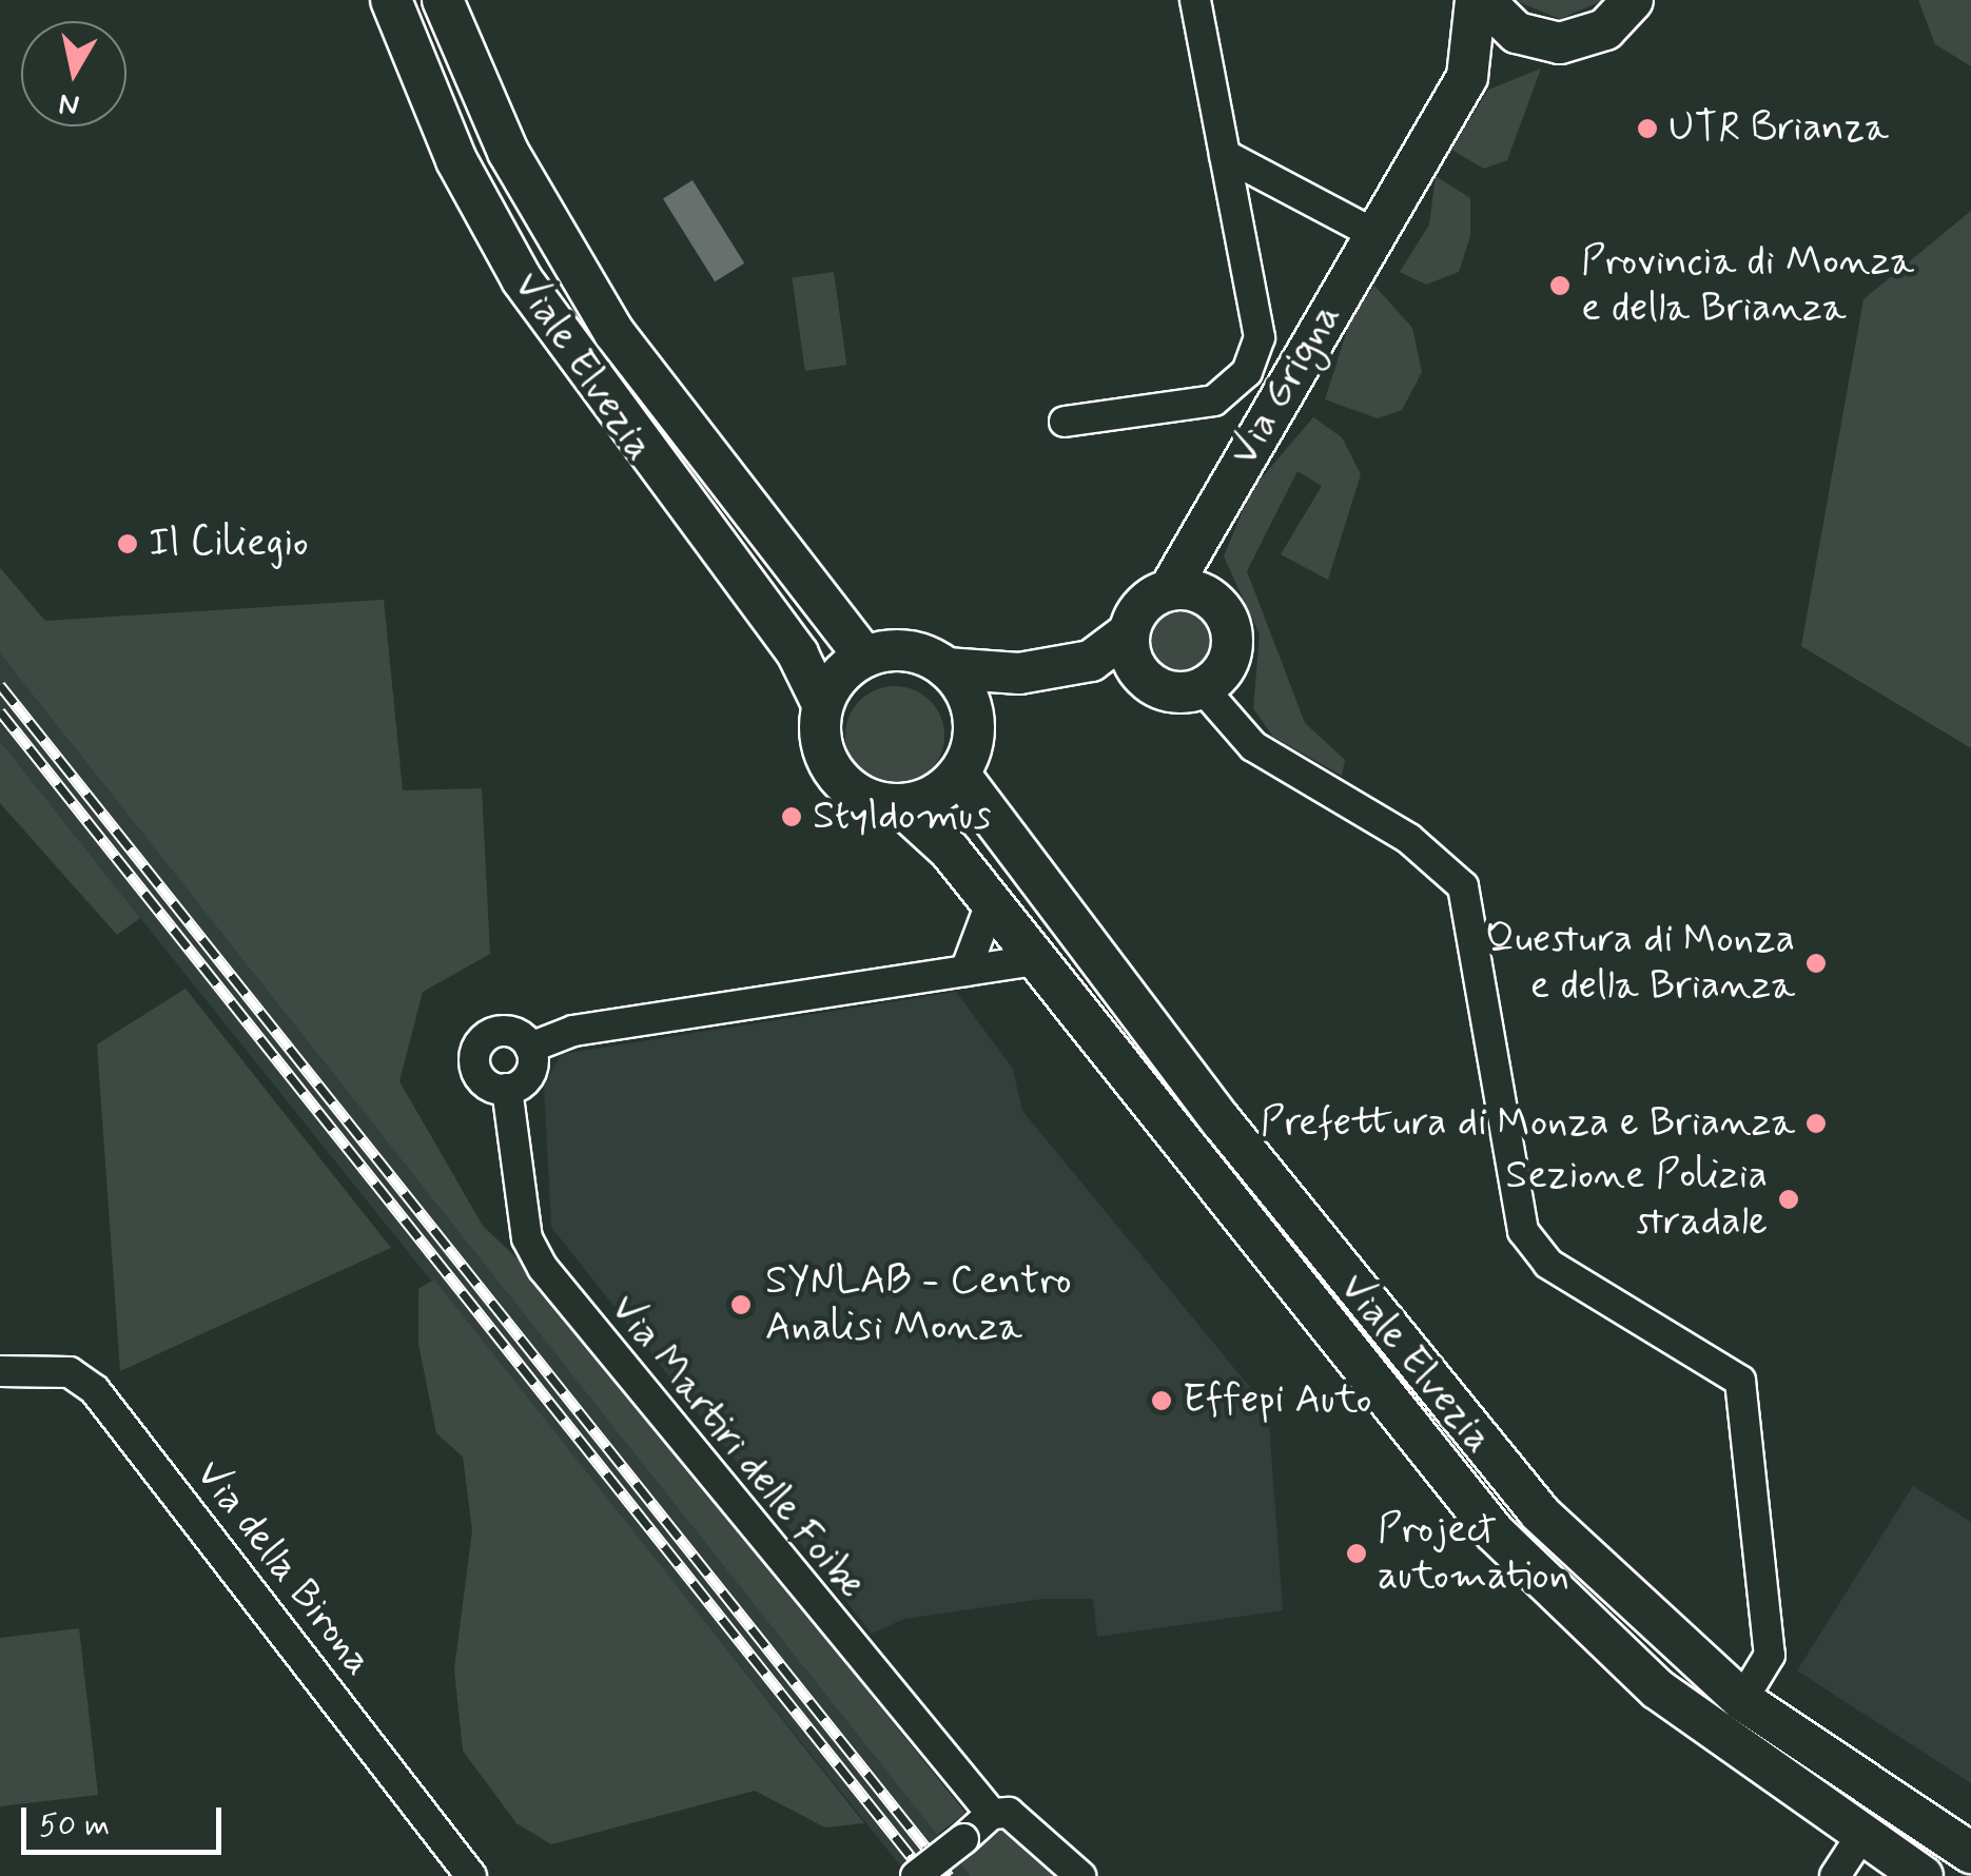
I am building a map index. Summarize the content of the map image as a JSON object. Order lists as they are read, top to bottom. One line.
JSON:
{"streets":{"main road":["Viale Elvezia","Via Grigna"],"street":["Via Martiri delle Foibe","Via della Birona"]},"places":["UTR Brianza","Provincia di Monza e della Brianza","Il Ciliegio","Styldomus","Questura di Monza e della Brianza","Prefettura di Monza e Brianza","Sezione Polizia stradale","SYNLAB - Centro Analisi Monza","Effepi Auto","Project automation"],"scale_bar":"50 m","north":"bottom"}
